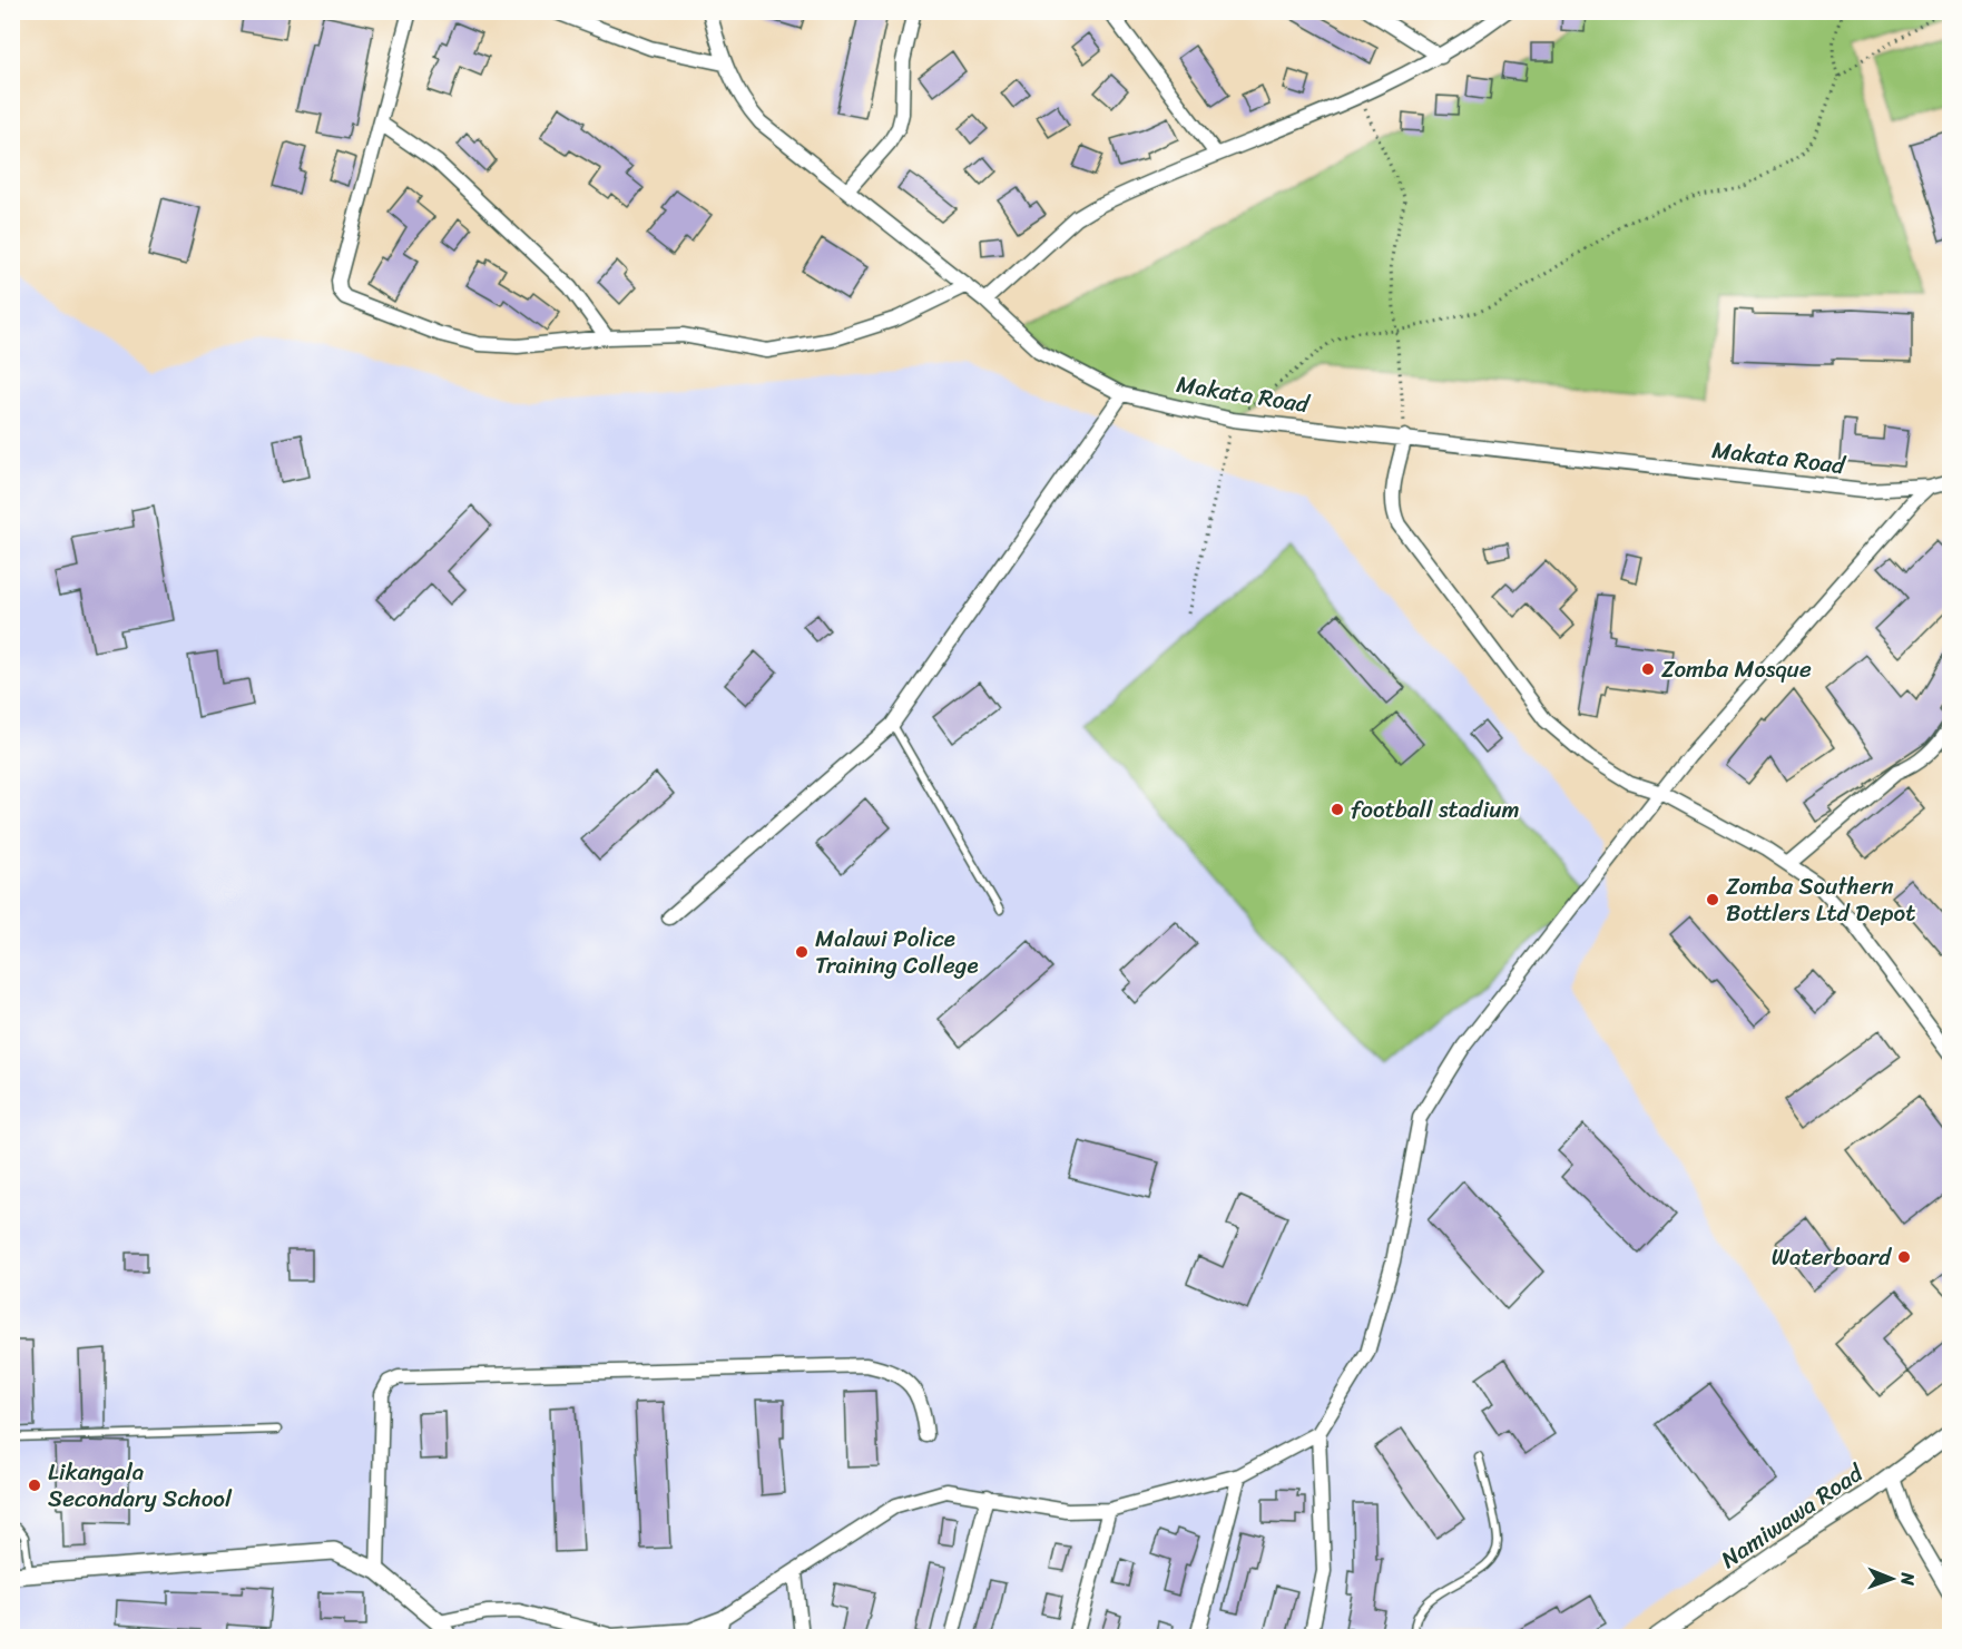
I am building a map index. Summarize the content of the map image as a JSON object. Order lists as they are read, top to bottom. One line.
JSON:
{"streets":{"street":["Makata Road","Namiwawa Road"]},"places":["Zomba Mosque","football stadium","Zomba Southern Bottlers Ltd Depot","Malawi Police Training College","Waterboard","Likangala Secondary School"],"north":"right"}
